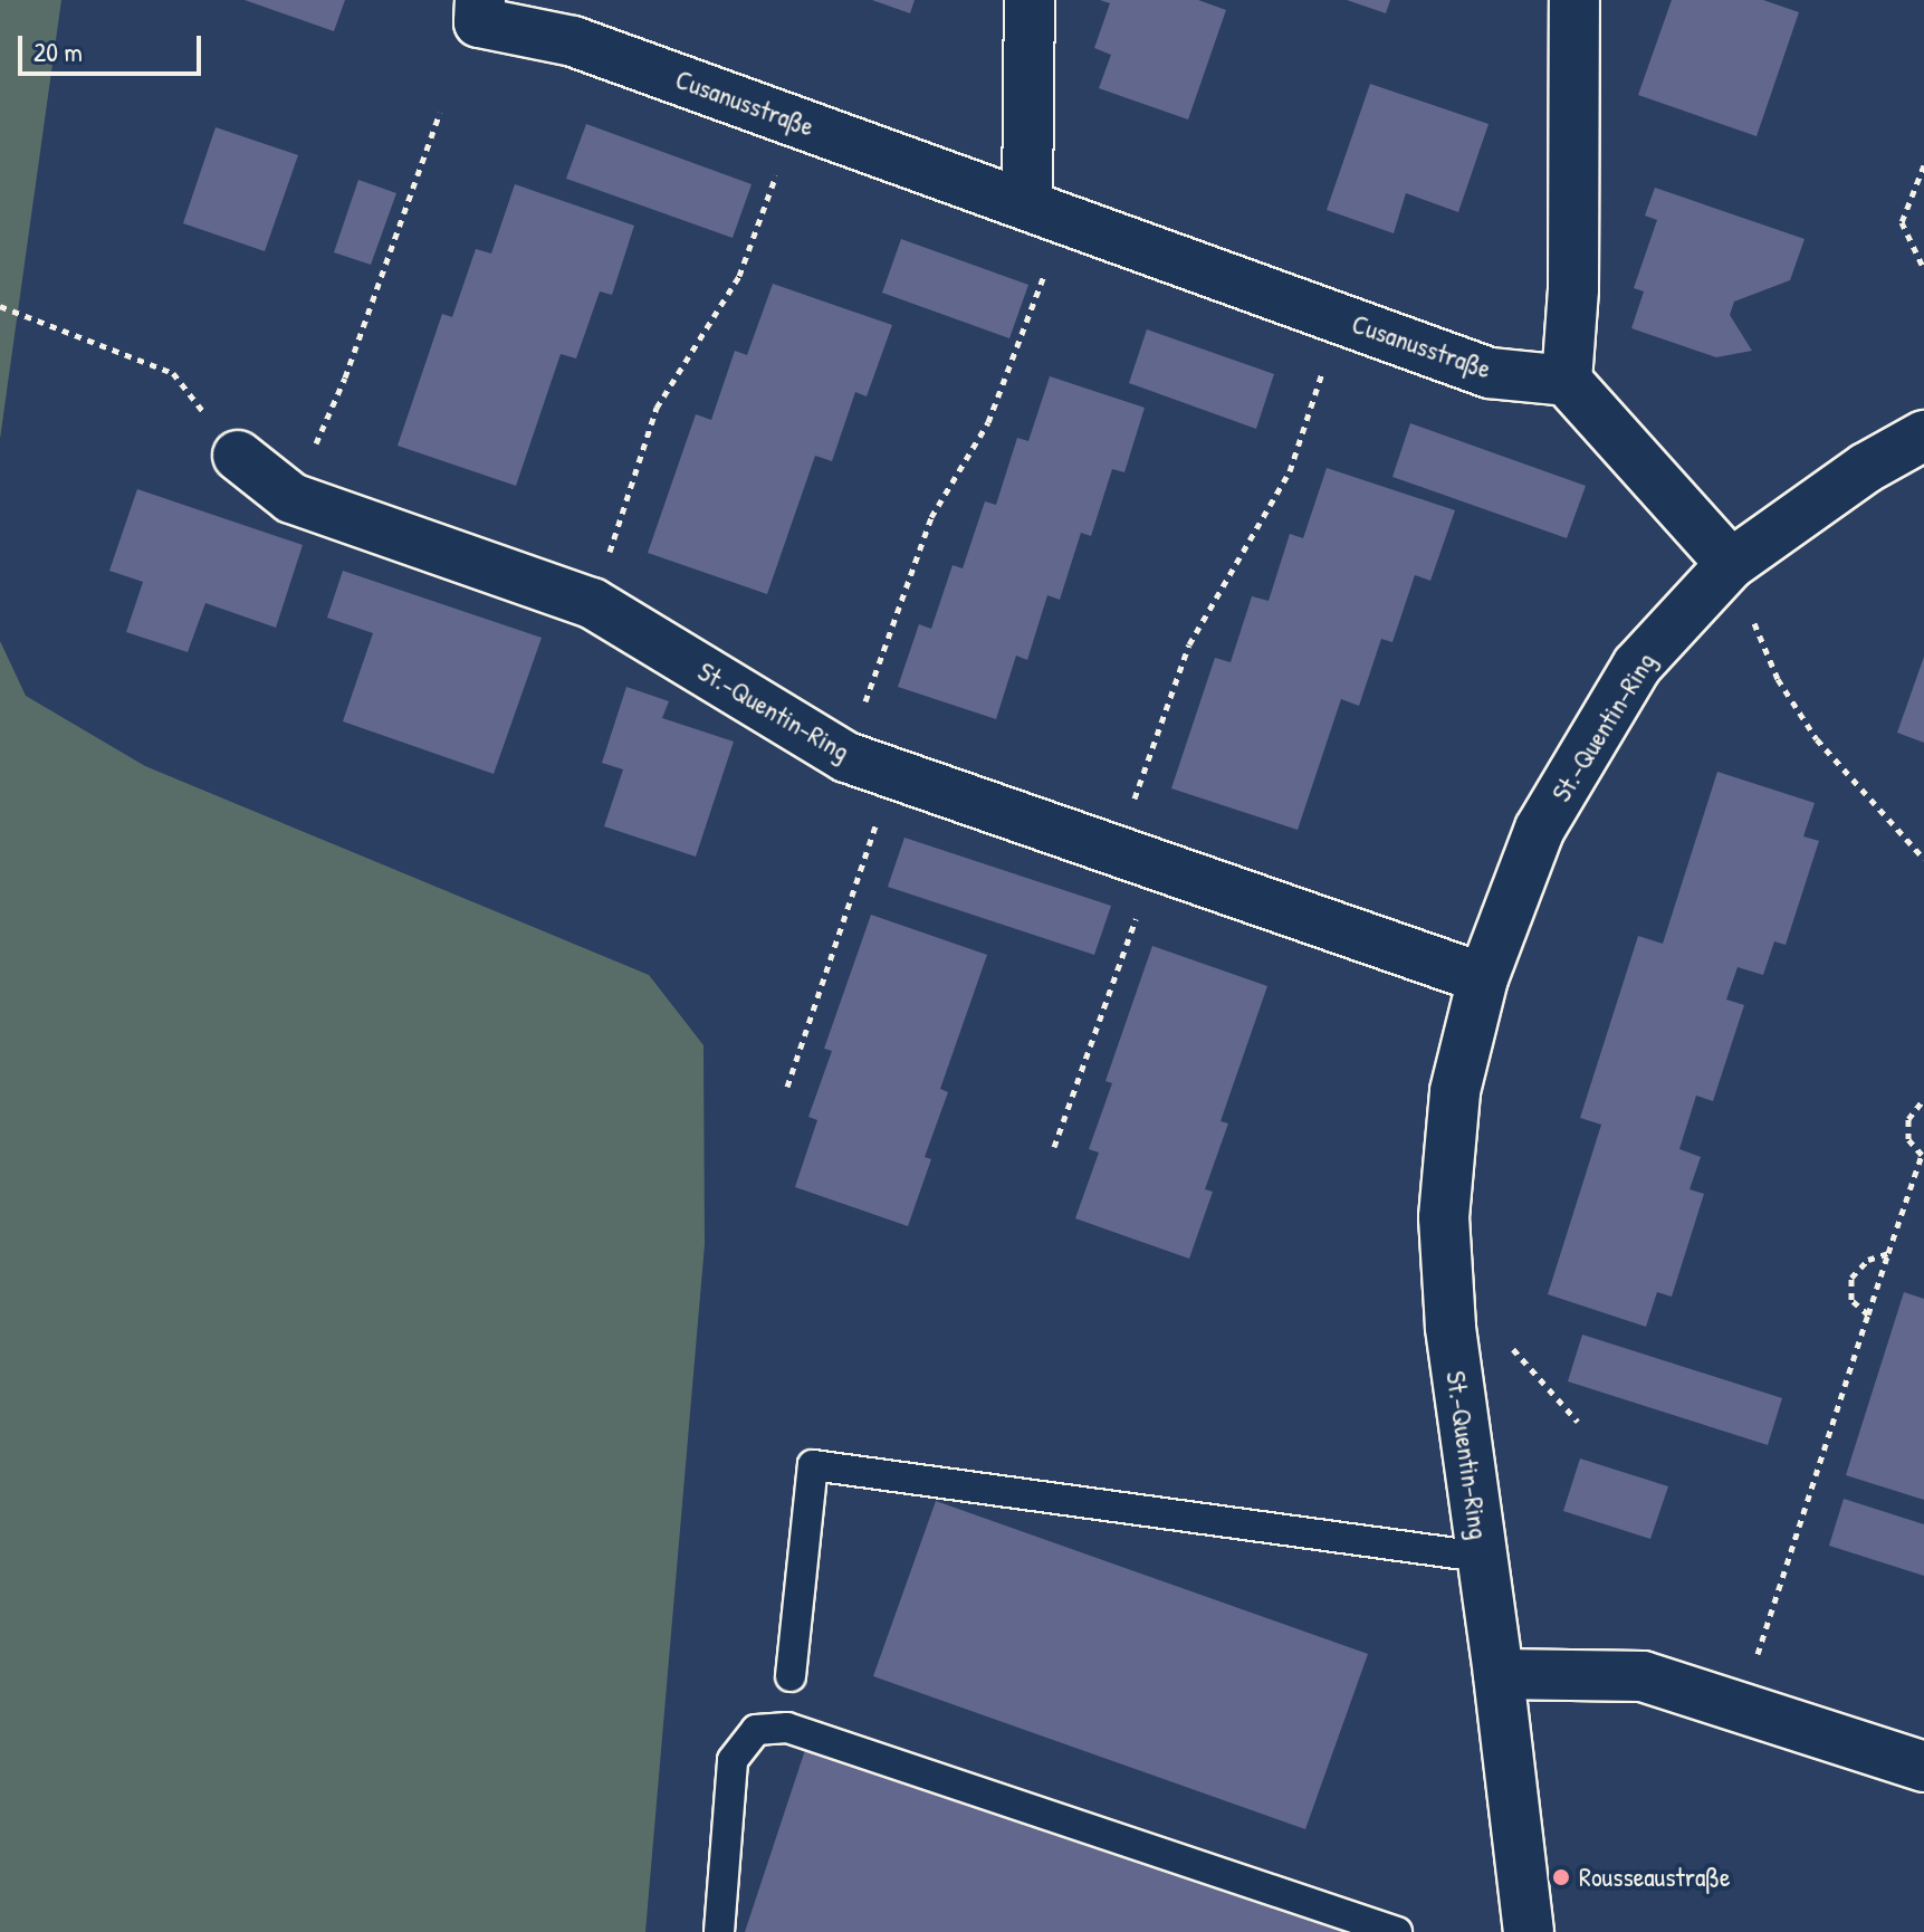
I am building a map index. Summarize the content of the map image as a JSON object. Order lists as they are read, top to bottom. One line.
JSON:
{"streets":{"street":["Cusanusstraße","St.-Quentin-Ring"]},"places":["Rousseaustraße"],"scale_bar":"20 m"}
